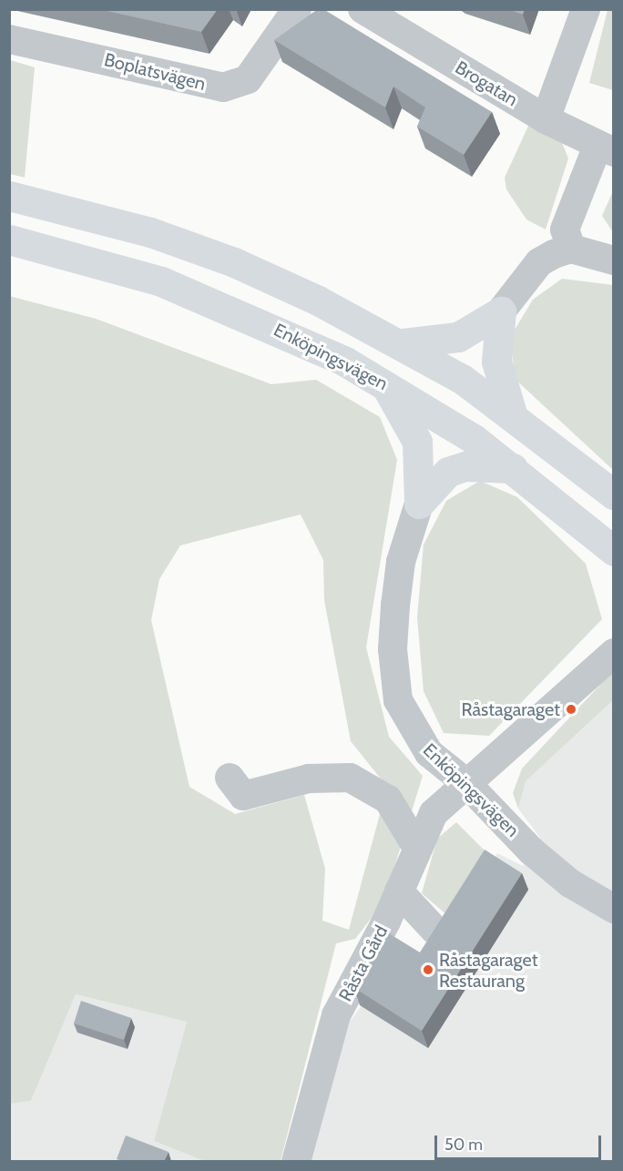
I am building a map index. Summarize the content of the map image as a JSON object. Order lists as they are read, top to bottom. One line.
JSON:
{"streets":{"main road":["Enköpingsvägen"],"street":["Boplatsvägen","Brogatan","Råsta Gård"]},"crossings":[["Enköpingsvägen","Råsta Gård"]],"places":["Råstagaraget","Råstagaraget Restaurang"],"scale_bar":"50 m"}
